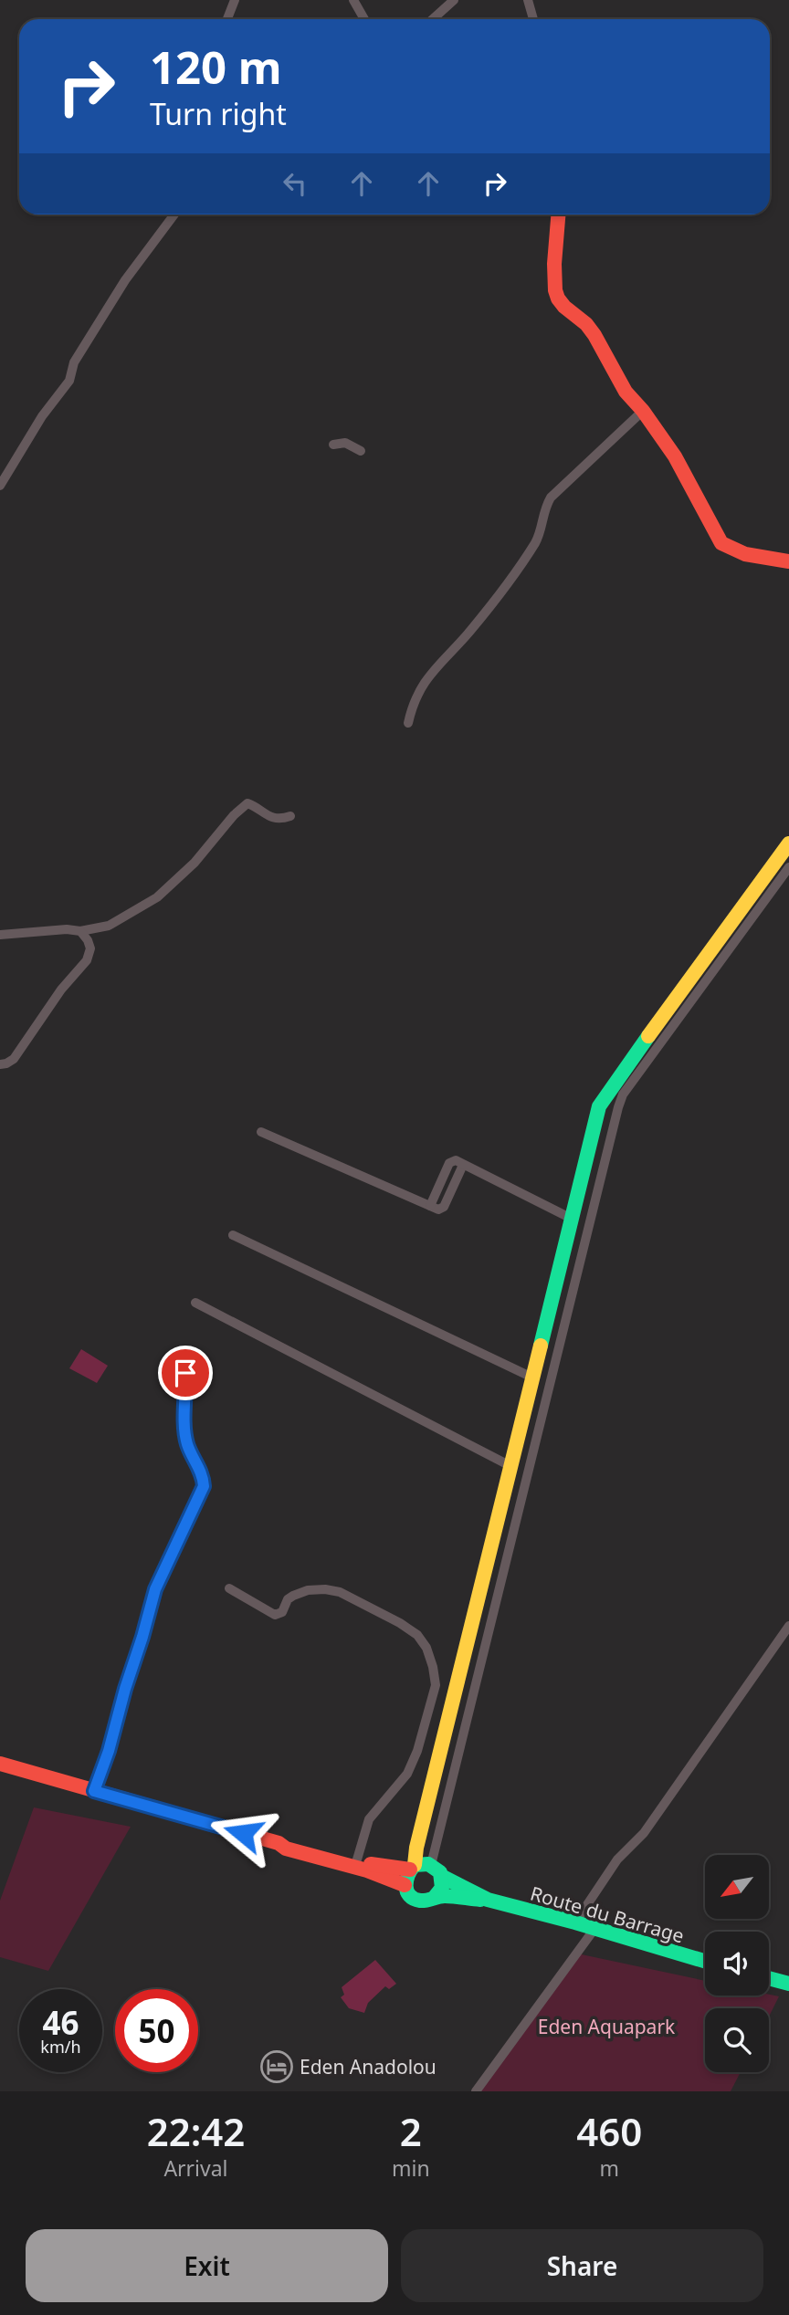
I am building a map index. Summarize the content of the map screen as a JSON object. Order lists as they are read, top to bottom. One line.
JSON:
{"streets":{"street":["Route du Barrage"]},"parks":["Eden Aquapark"],"places":{"hotel":["Eden Anadolou"]},"north":"bottom left","page":{"turn":["120 m","Turn right"],"speed":"46 km/h","limit":"50","eta":["22:42","Arrival","2","min","460","m"],"buttons":["Exit","Share"]}}
